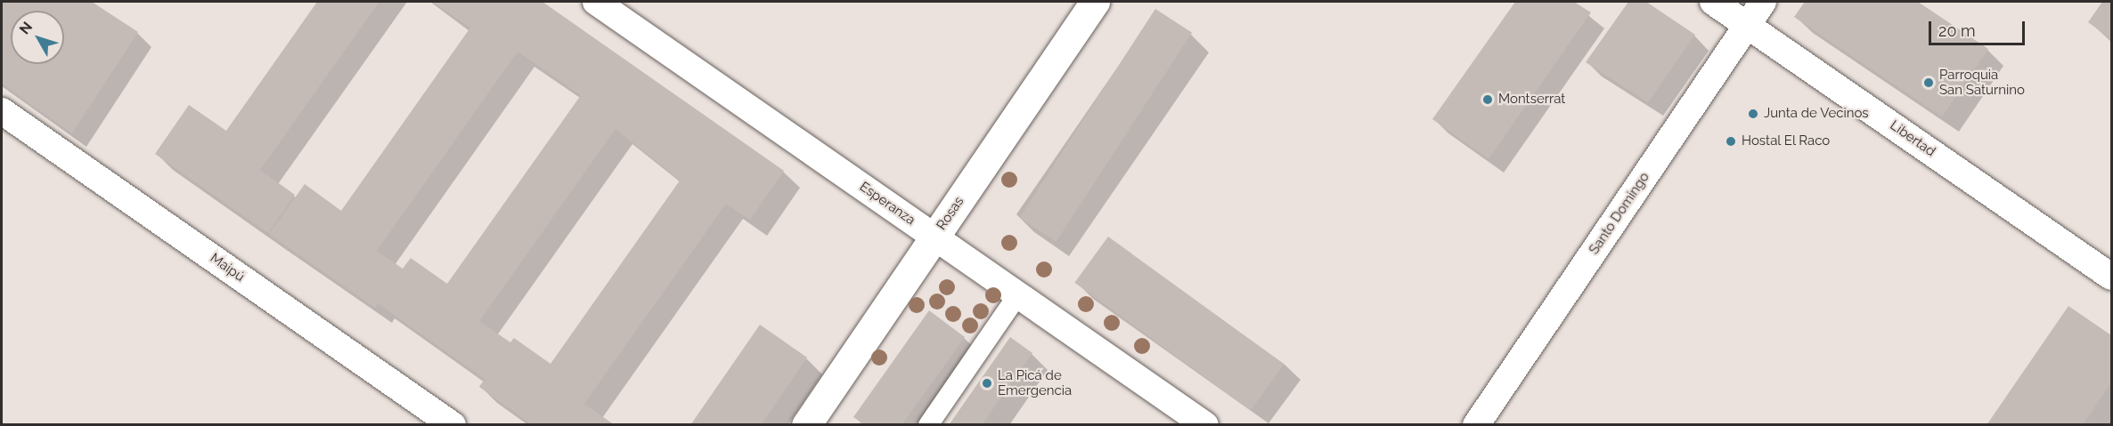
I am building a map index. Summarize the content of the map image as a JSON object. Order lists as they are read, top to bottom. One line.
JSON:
{"streets":{"street":["Libertad","Esperanza","Rosas","Santo Domingo","Maipú"]},"crossings":[["Libertad","Santo Domingo"],["Esperanza","Rosas"]],"places":["Parroquia San Saturnino","Montserrat","Junta de Vecinos","Hostal El Raco","La Picá de Emergencia"],"scale_bar":"20 m","north":"top left"}
